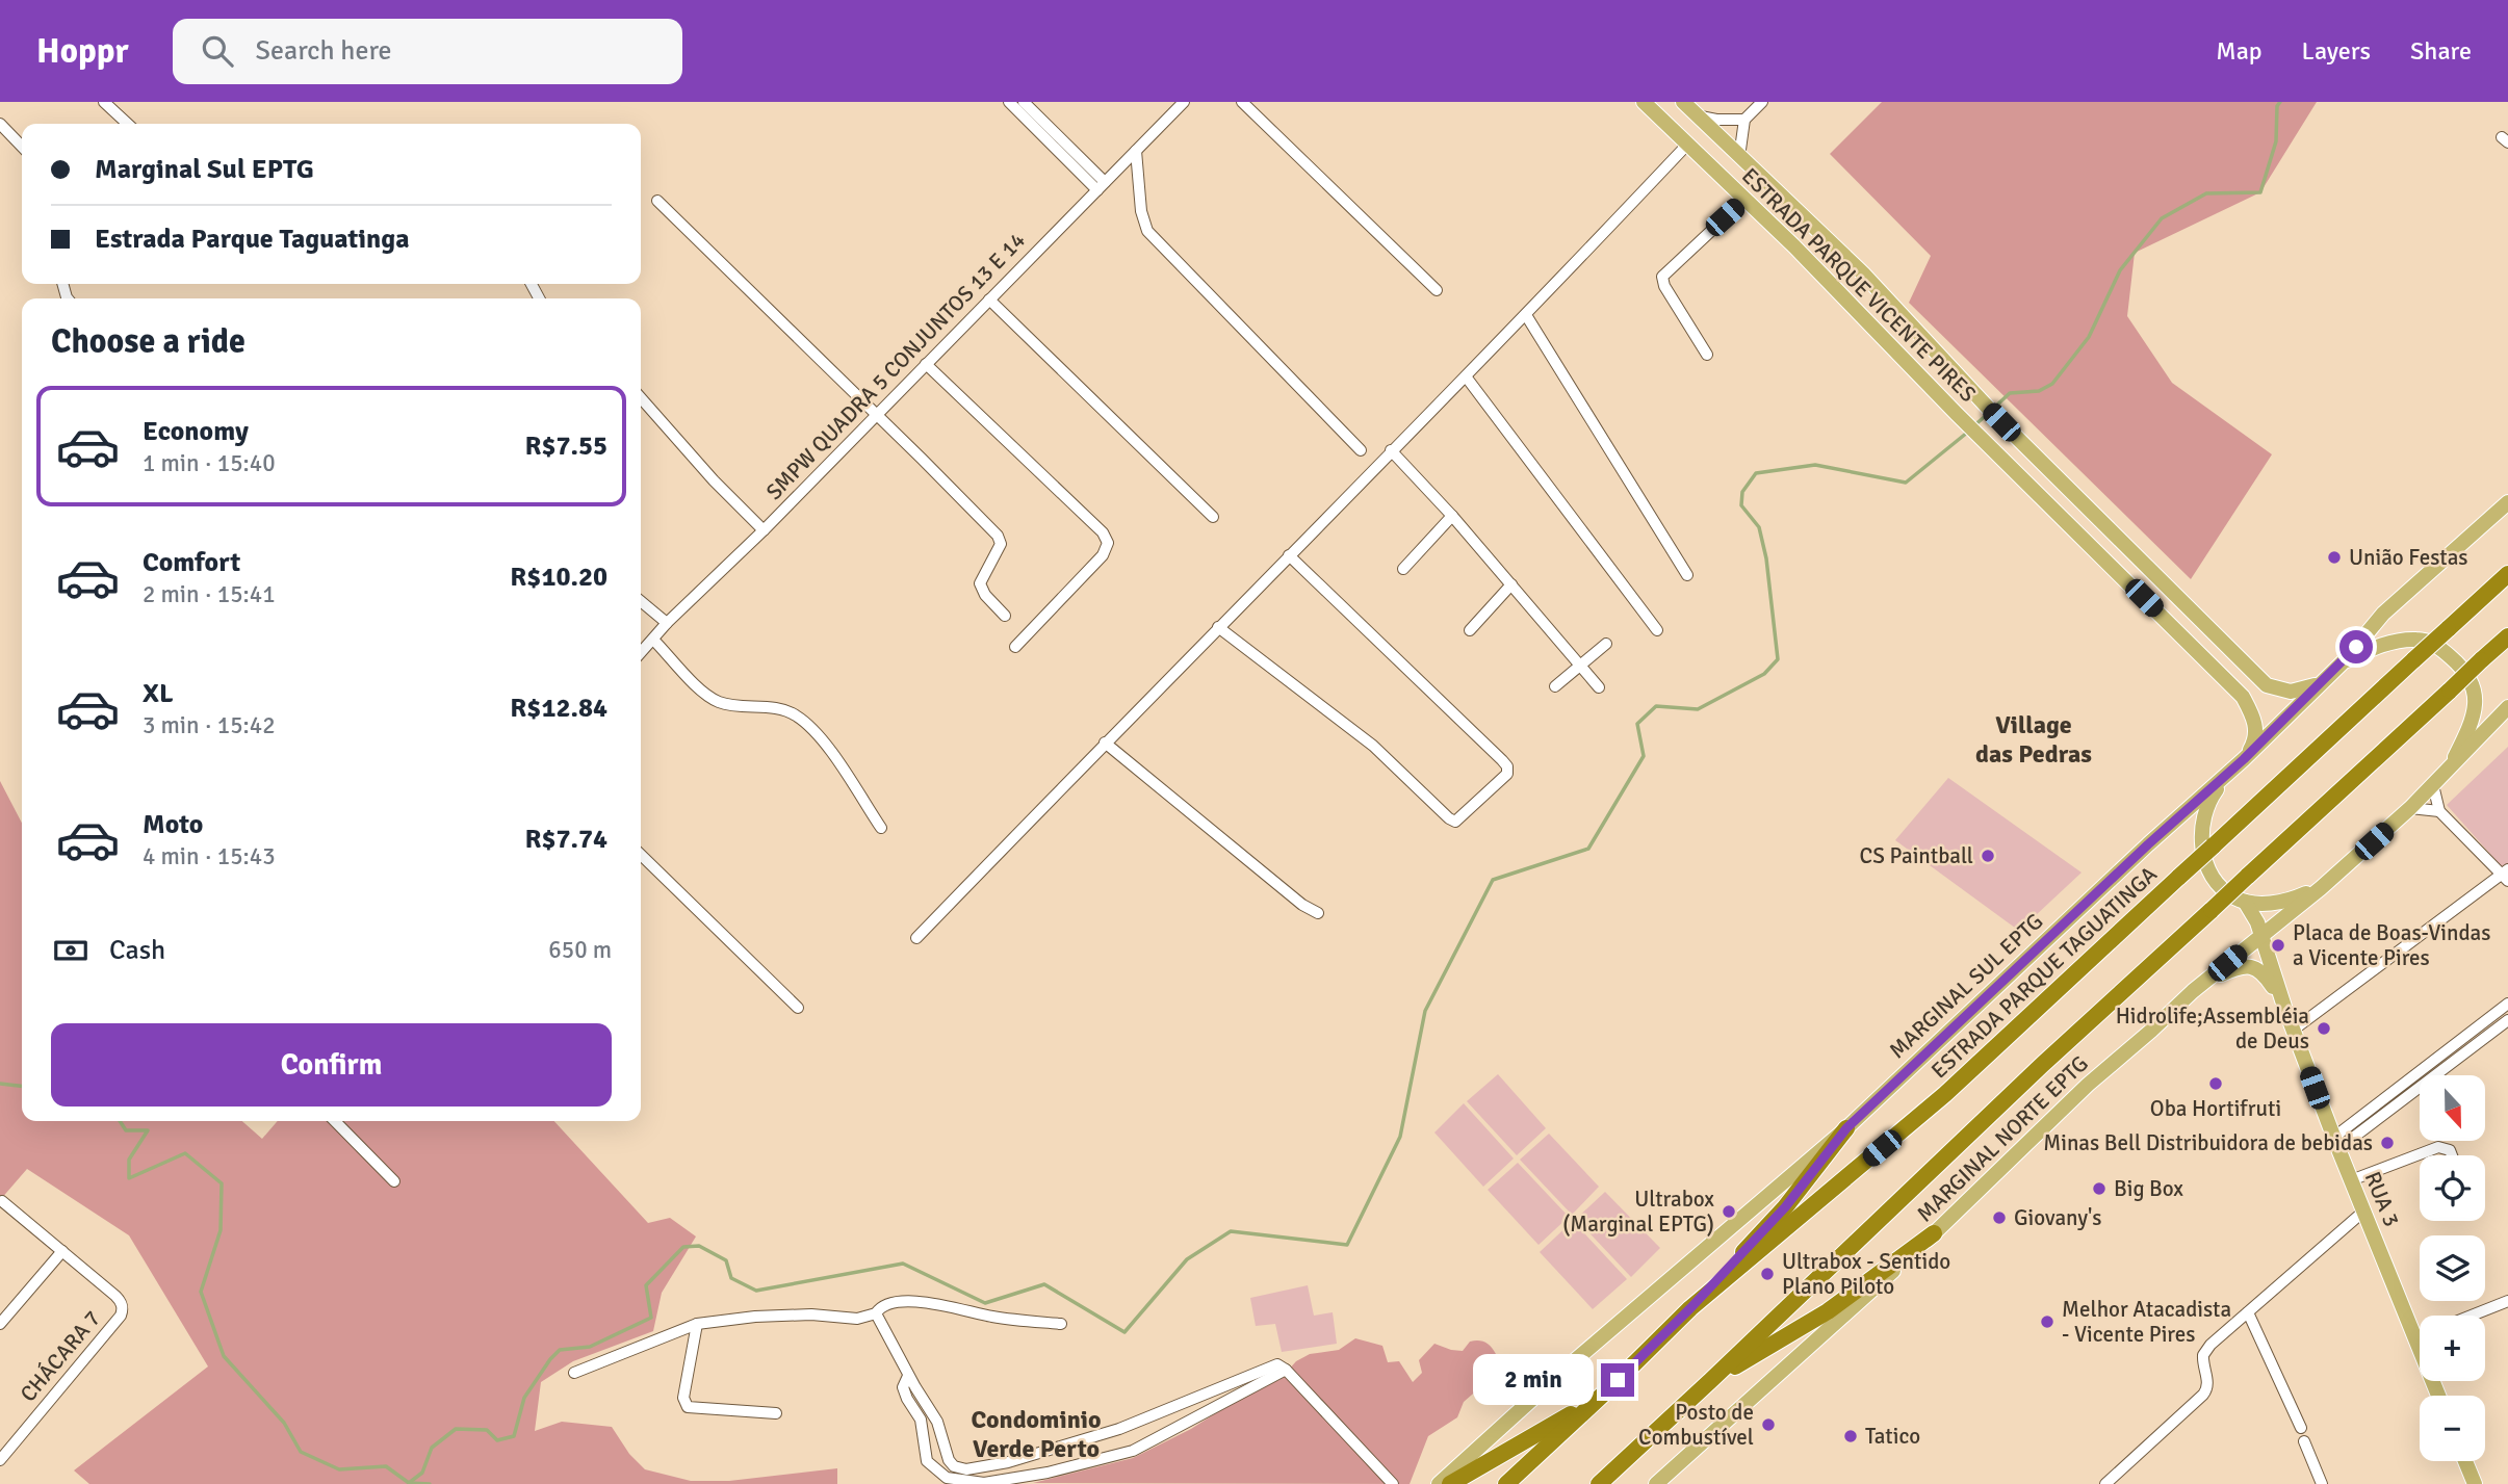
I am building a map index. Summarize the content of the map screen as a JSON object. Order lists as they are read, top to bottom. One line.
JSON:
{"streets":{"highway":["ESTRADA PARQUE TAGUATINGA"],"main road":["ESTRADA PARQUE VICENTE PIRES","MARGINAL SUL EPTG","MARGINAL NORTE EPTG","RUA 3"],"street":["SMPW QUADRA 5 CONJUNTOS 13 E 14","CHÁCARA 7"]},"crossings":[["ESTRADA PARQUE VICENTE PIRES","MARGINAL SUL EPTG"]],"districts":["Village das Pedras","Condominio Verde Perto"],"places":["União Festas","CS Paintball","Placa de Boas-Vindas a Vicente Pires","Hidrolife;Assembléia de Deus","Oba Hortifruti","Minas Bell Distribuidora de bebidas","Big Box","Ultrabox (Marginal EPTG)","Giovany's","Ultrabox - Sentido Plano Piloto","Melhor Atacadista - Vicente Pires","Posto de Combustível","Tatico"],"north":"bottom","page":{"header":"Hoppr","search":"Search here","nav":["Map","Layers","Share"],"banner":["Marginal Sul EPTG","Estrada Parque Taguatinga"],"heading":"Choose a ride","list":[{"name":"Economy","note":"1 min · 15:40","value":"R$7.55"},{"name":"Comfort","note":"2 min · 15:41","value":"R$10.20"},{"name":"XL","note":"3 min · 15:42","value":"R$12.84"},{"name":"Moto","note":"4 min · 15:43","value":"R$7.74"}],"pay":["Cash","650 m"],"buttons":"Confirm","map_buttons":["+","−"],"bubble":"2 min"}}
